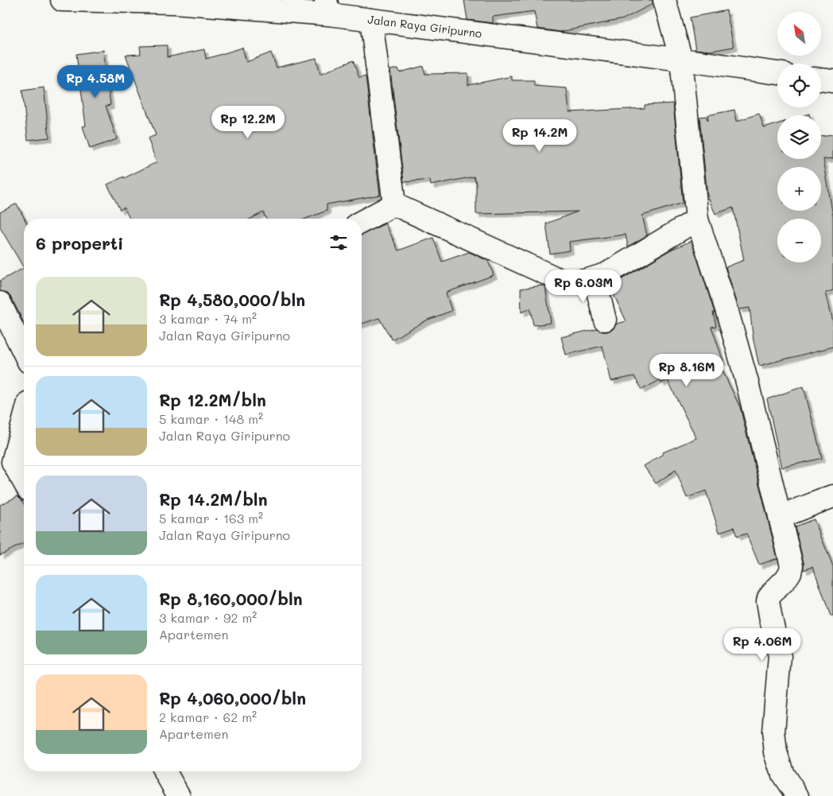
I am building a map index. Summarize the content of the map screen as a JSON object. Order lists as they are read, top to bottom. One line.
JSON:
{"streets":{"street":["Jalan Raya Giripurno"]},"north":"top left","page":{"map_buttons":["+","−"],"price":["Rp 4.58M","Rp 12.2M","Rp 14.2M","Rp 6.03M","Rp 8.16M","Rp 4.06M"],"heading":"6 properti","list":[{"name":"Rp 4,580,000/bln","note":"3 kamar · 74 m² · Jalan Raya Giripurno"},{"name":"Rp 12.2M/bln","note":"5 kamar · 148 m² · Jalan Raya Giripurno"},{"name":"Rp 14.2M/bln","note":"5 kamar · 163 m² · Jalan Raya Giripurno"},{"name":"Rp 8,160,000/bln","note":"3 kamar · 92 m² · Apartemen"},{"name":"Rp 4,060,000/bln","note":"2 kamar · 62 m² · Apartemen"}]}}
